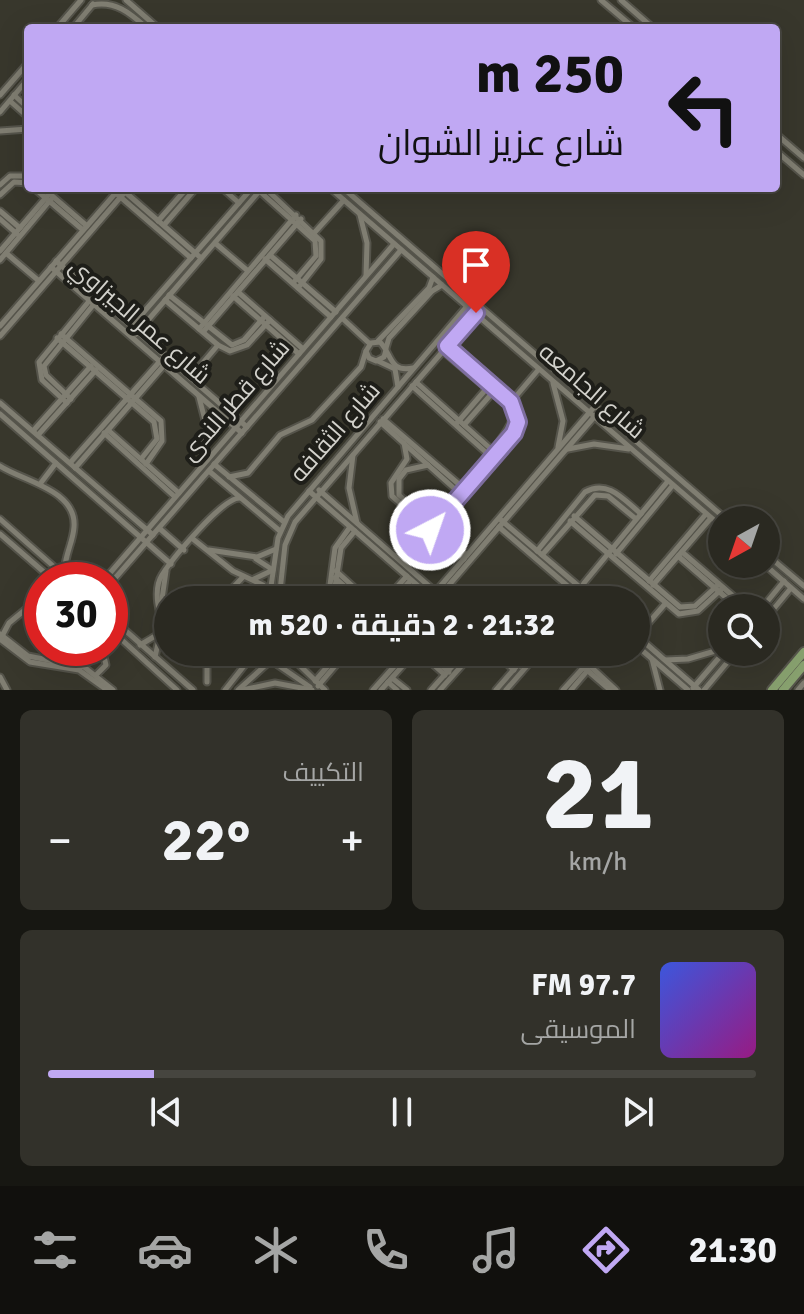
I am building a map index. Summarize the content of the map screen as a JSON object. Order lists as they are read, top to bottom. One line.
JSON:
{"streets":{"street":["شارع عمر الجيزاوي","شارع الجامعه","شارع قطر الندى","شارع الثقافه"]},"crossings":[["شارع عمر الجيزاوي","شارع قطر الندى"],["شارع الجامعه","شارع قطر الندى"],["شارع الجامعه","شارع الثقافه"]],"north":"bottom left","page":{"turn":["250 m","شارع عزيز الشوان"],"limit":"30","trip":"21:32 · 2 دقيقة · 520 m","tile":[["21","km/h"],"التكييف"],"heat":["−","22°","+"],"song":["97.7 FM","الموسيقى"],"tabs":"21:30"}}
